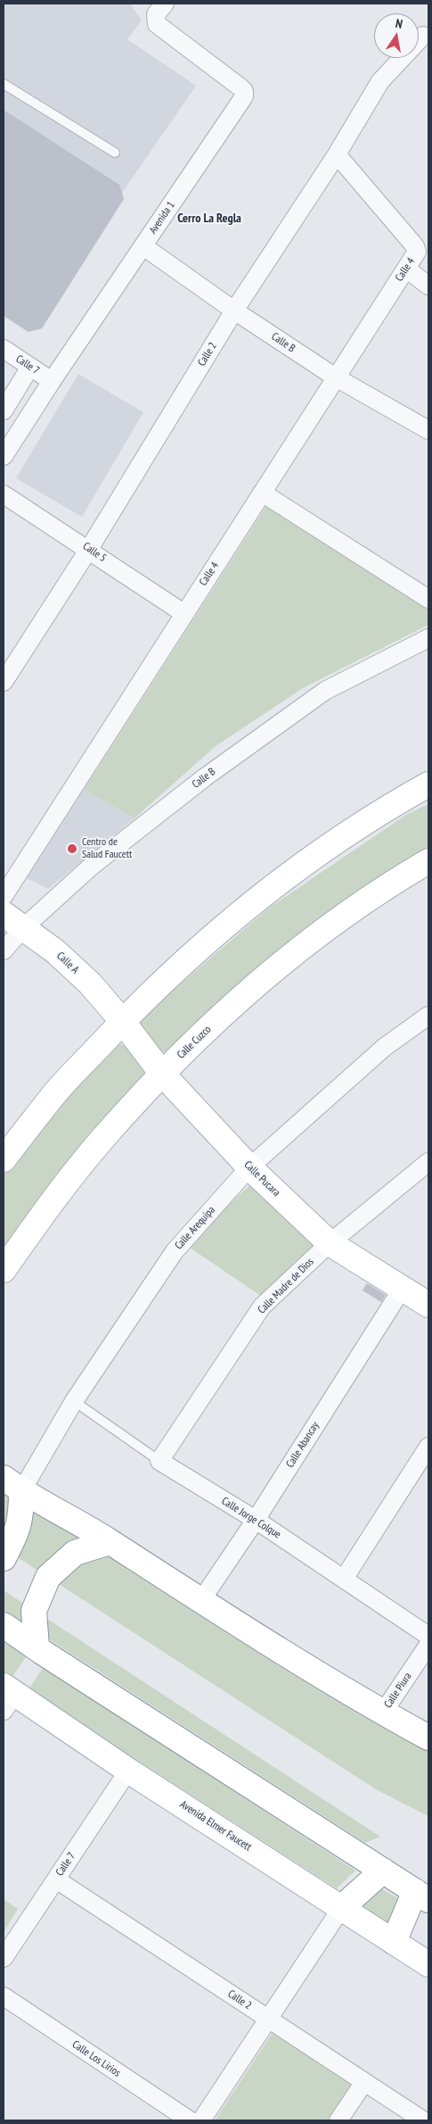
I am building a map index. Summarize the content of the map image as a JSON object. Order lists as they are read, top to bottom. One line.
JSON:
{"streets":{"main road":["Calle A","Calle Cuzco","Calle Pucara","Avenida Elmer Faucett"],"street":["Avenida 1","Calle 4","Calle B","Calle 2","Calle 7","Calle 5","Calle Arequipa","Calle Madre de Dios","Calle Abancay","Calle Jorge Colque","Calle Piura","Calle Los Lirios"]},"crossings":[["Avenida 1","Calle B"],["Avenida 1","Calle 7"],["Calle 4","Calle B"],["Calle 4","Calle 2"],["Calle 4","Calle 5"],["Calle B","Calle 2"],["Calle B","Calle A"],["Calle 2","Calle 7"],["Calle 2","Calle 5"],["Calle 7","Avenida Elmer Faucett"],["Calle A","Calle Pucara"],["Calle Cuzco","Calle Pucara"],["Calle Pucara","Calle Arequipa"],["Calle Pucara","Calle Madre de Dios"],["Calle Pucara","Calle Abancay"],["Calle Arequipa","Calle Jorge Colque"],["Calle Madre de Dios","Calle Jorge Colque"],["Calle Abancay","Calle Jorge Colque"]],"districts":["Cerro La Regla"],"places":["Centro de Salud Faucett"],"north":"top"}
